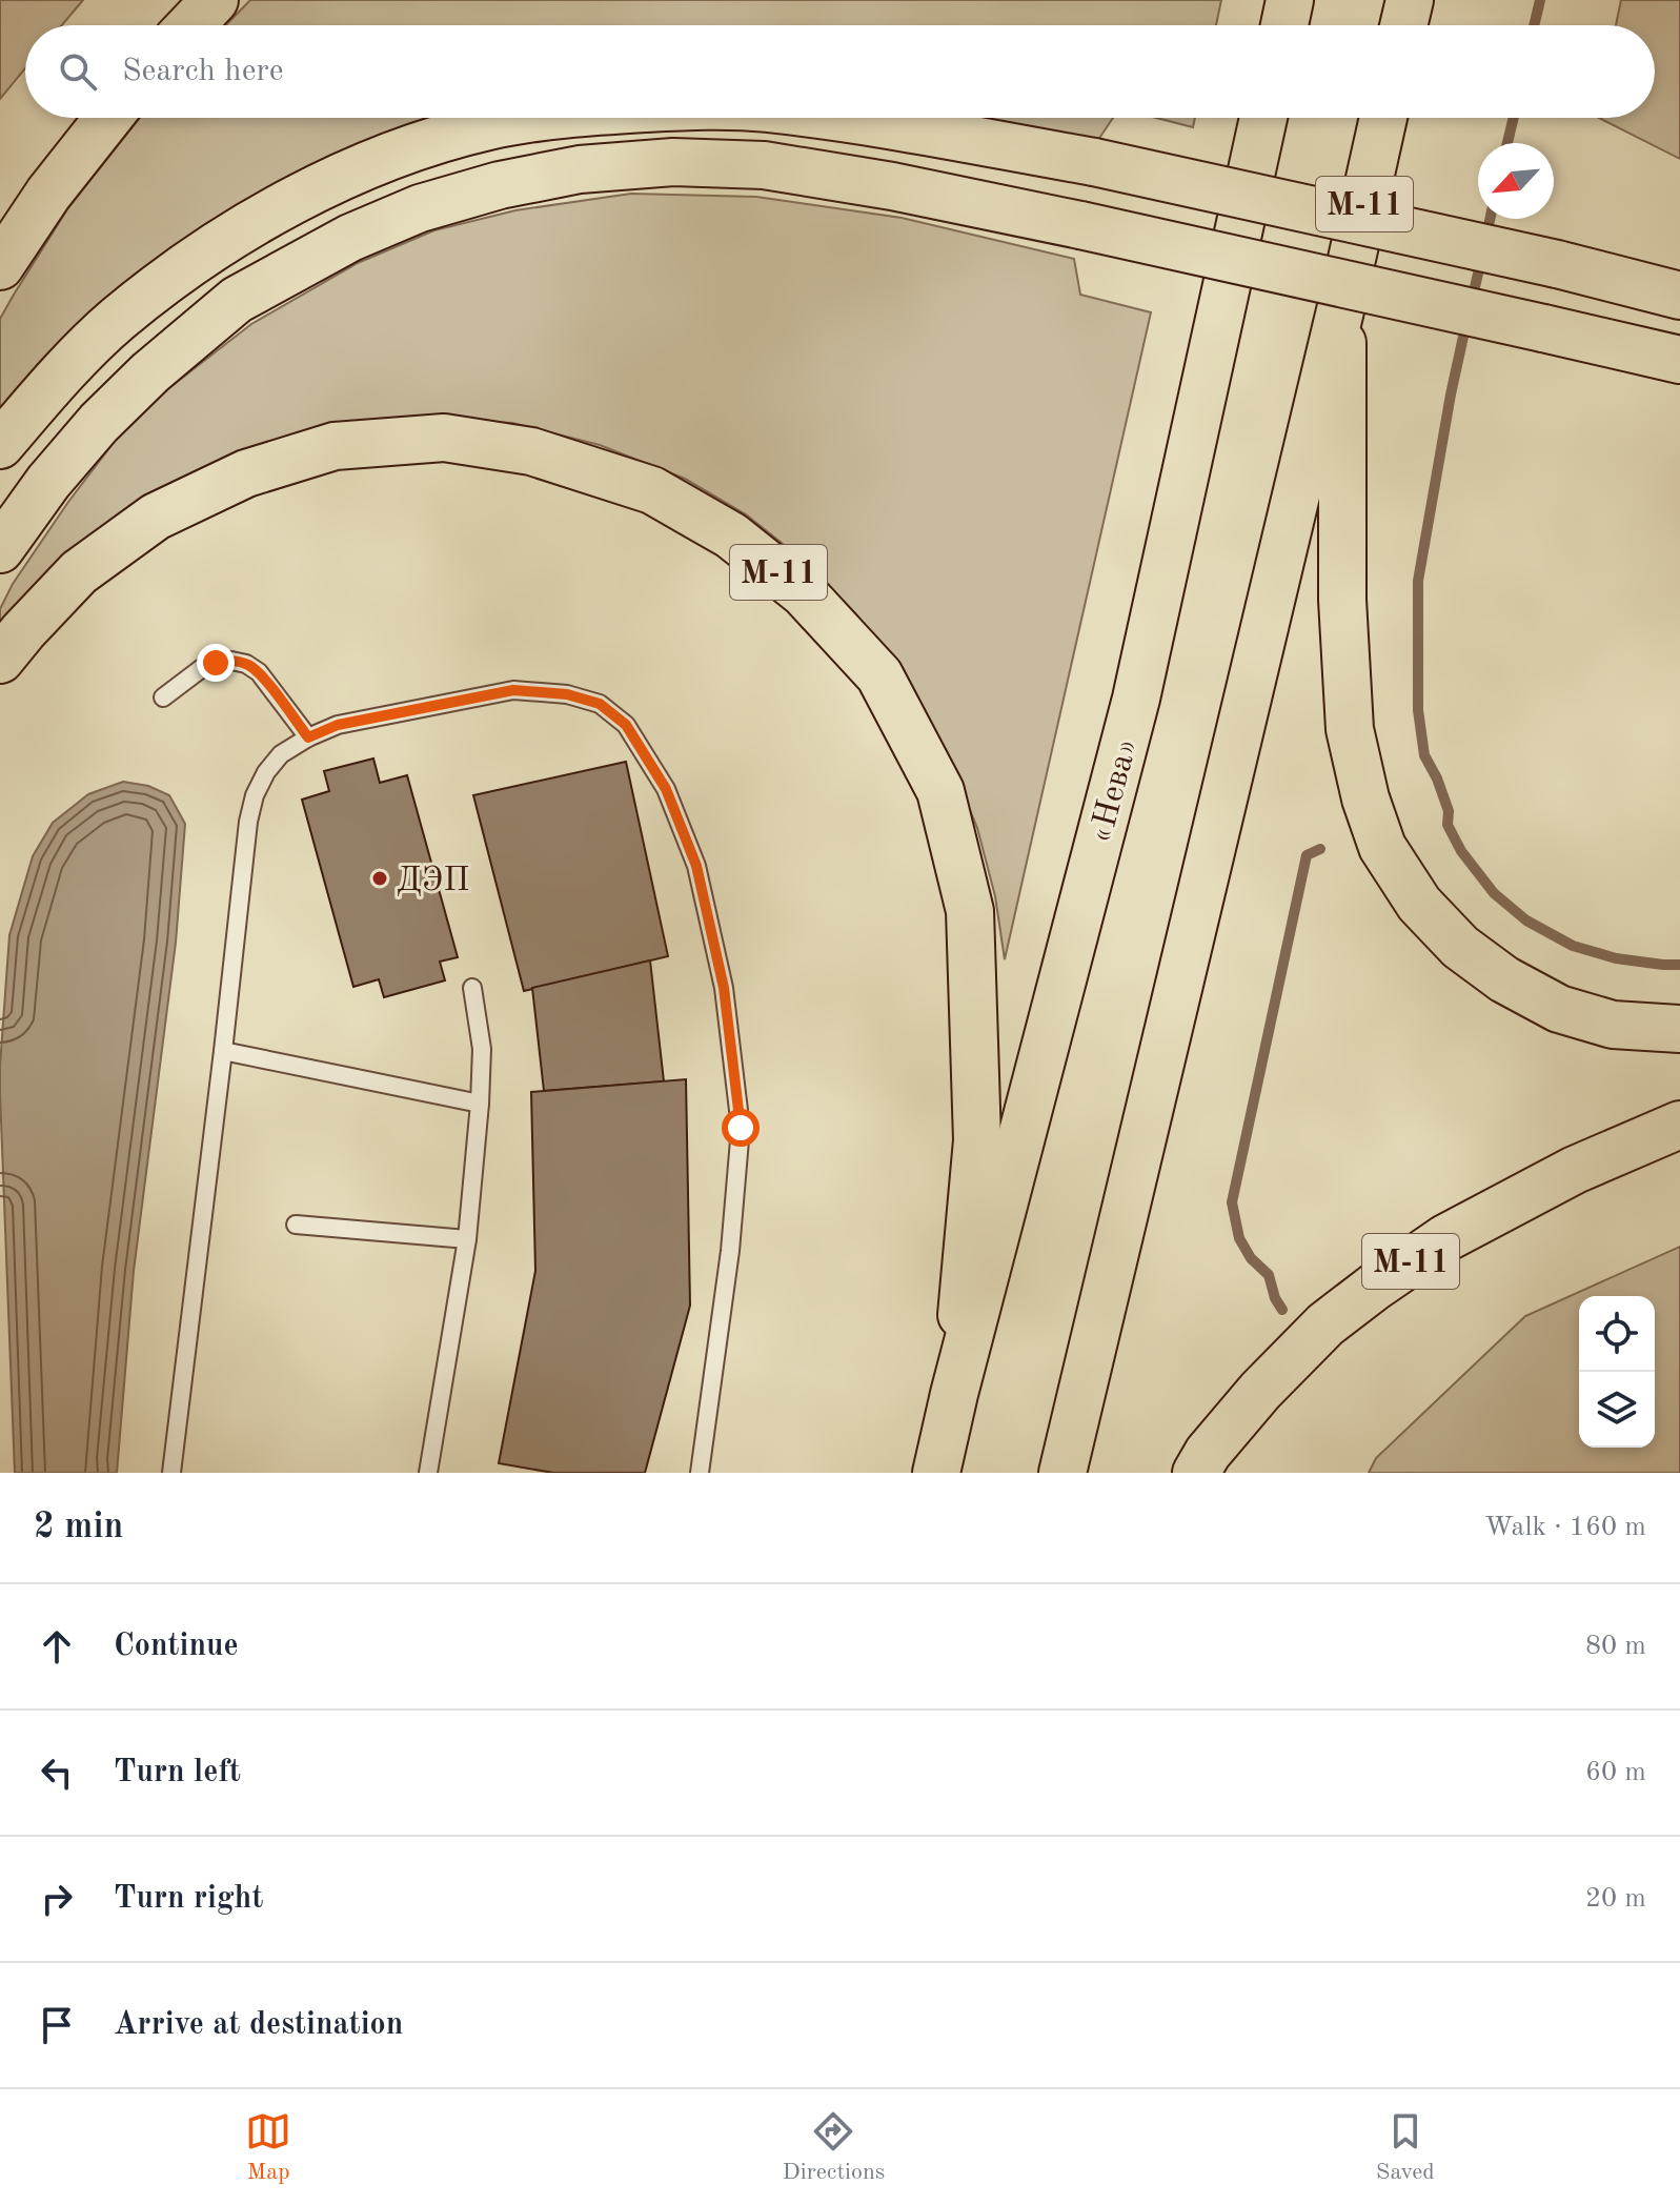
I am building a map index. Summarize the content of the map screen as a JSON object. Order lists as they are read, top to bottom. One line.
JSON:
{"streets":{"main road":["М-11","«Нева»"]},"crossings":[["М-11","«Нева»"]],"places":["ДЭП"],"north":"bottom left","page":{"search":"Search here","heading":["2 min","Walk · 160 m"],"list":[["Continue","80 m"],["Turn left","60 m"],["Turn right","20 m"],"Arrive at destination"],"nav":["Map","Directions","Saved"]}}
